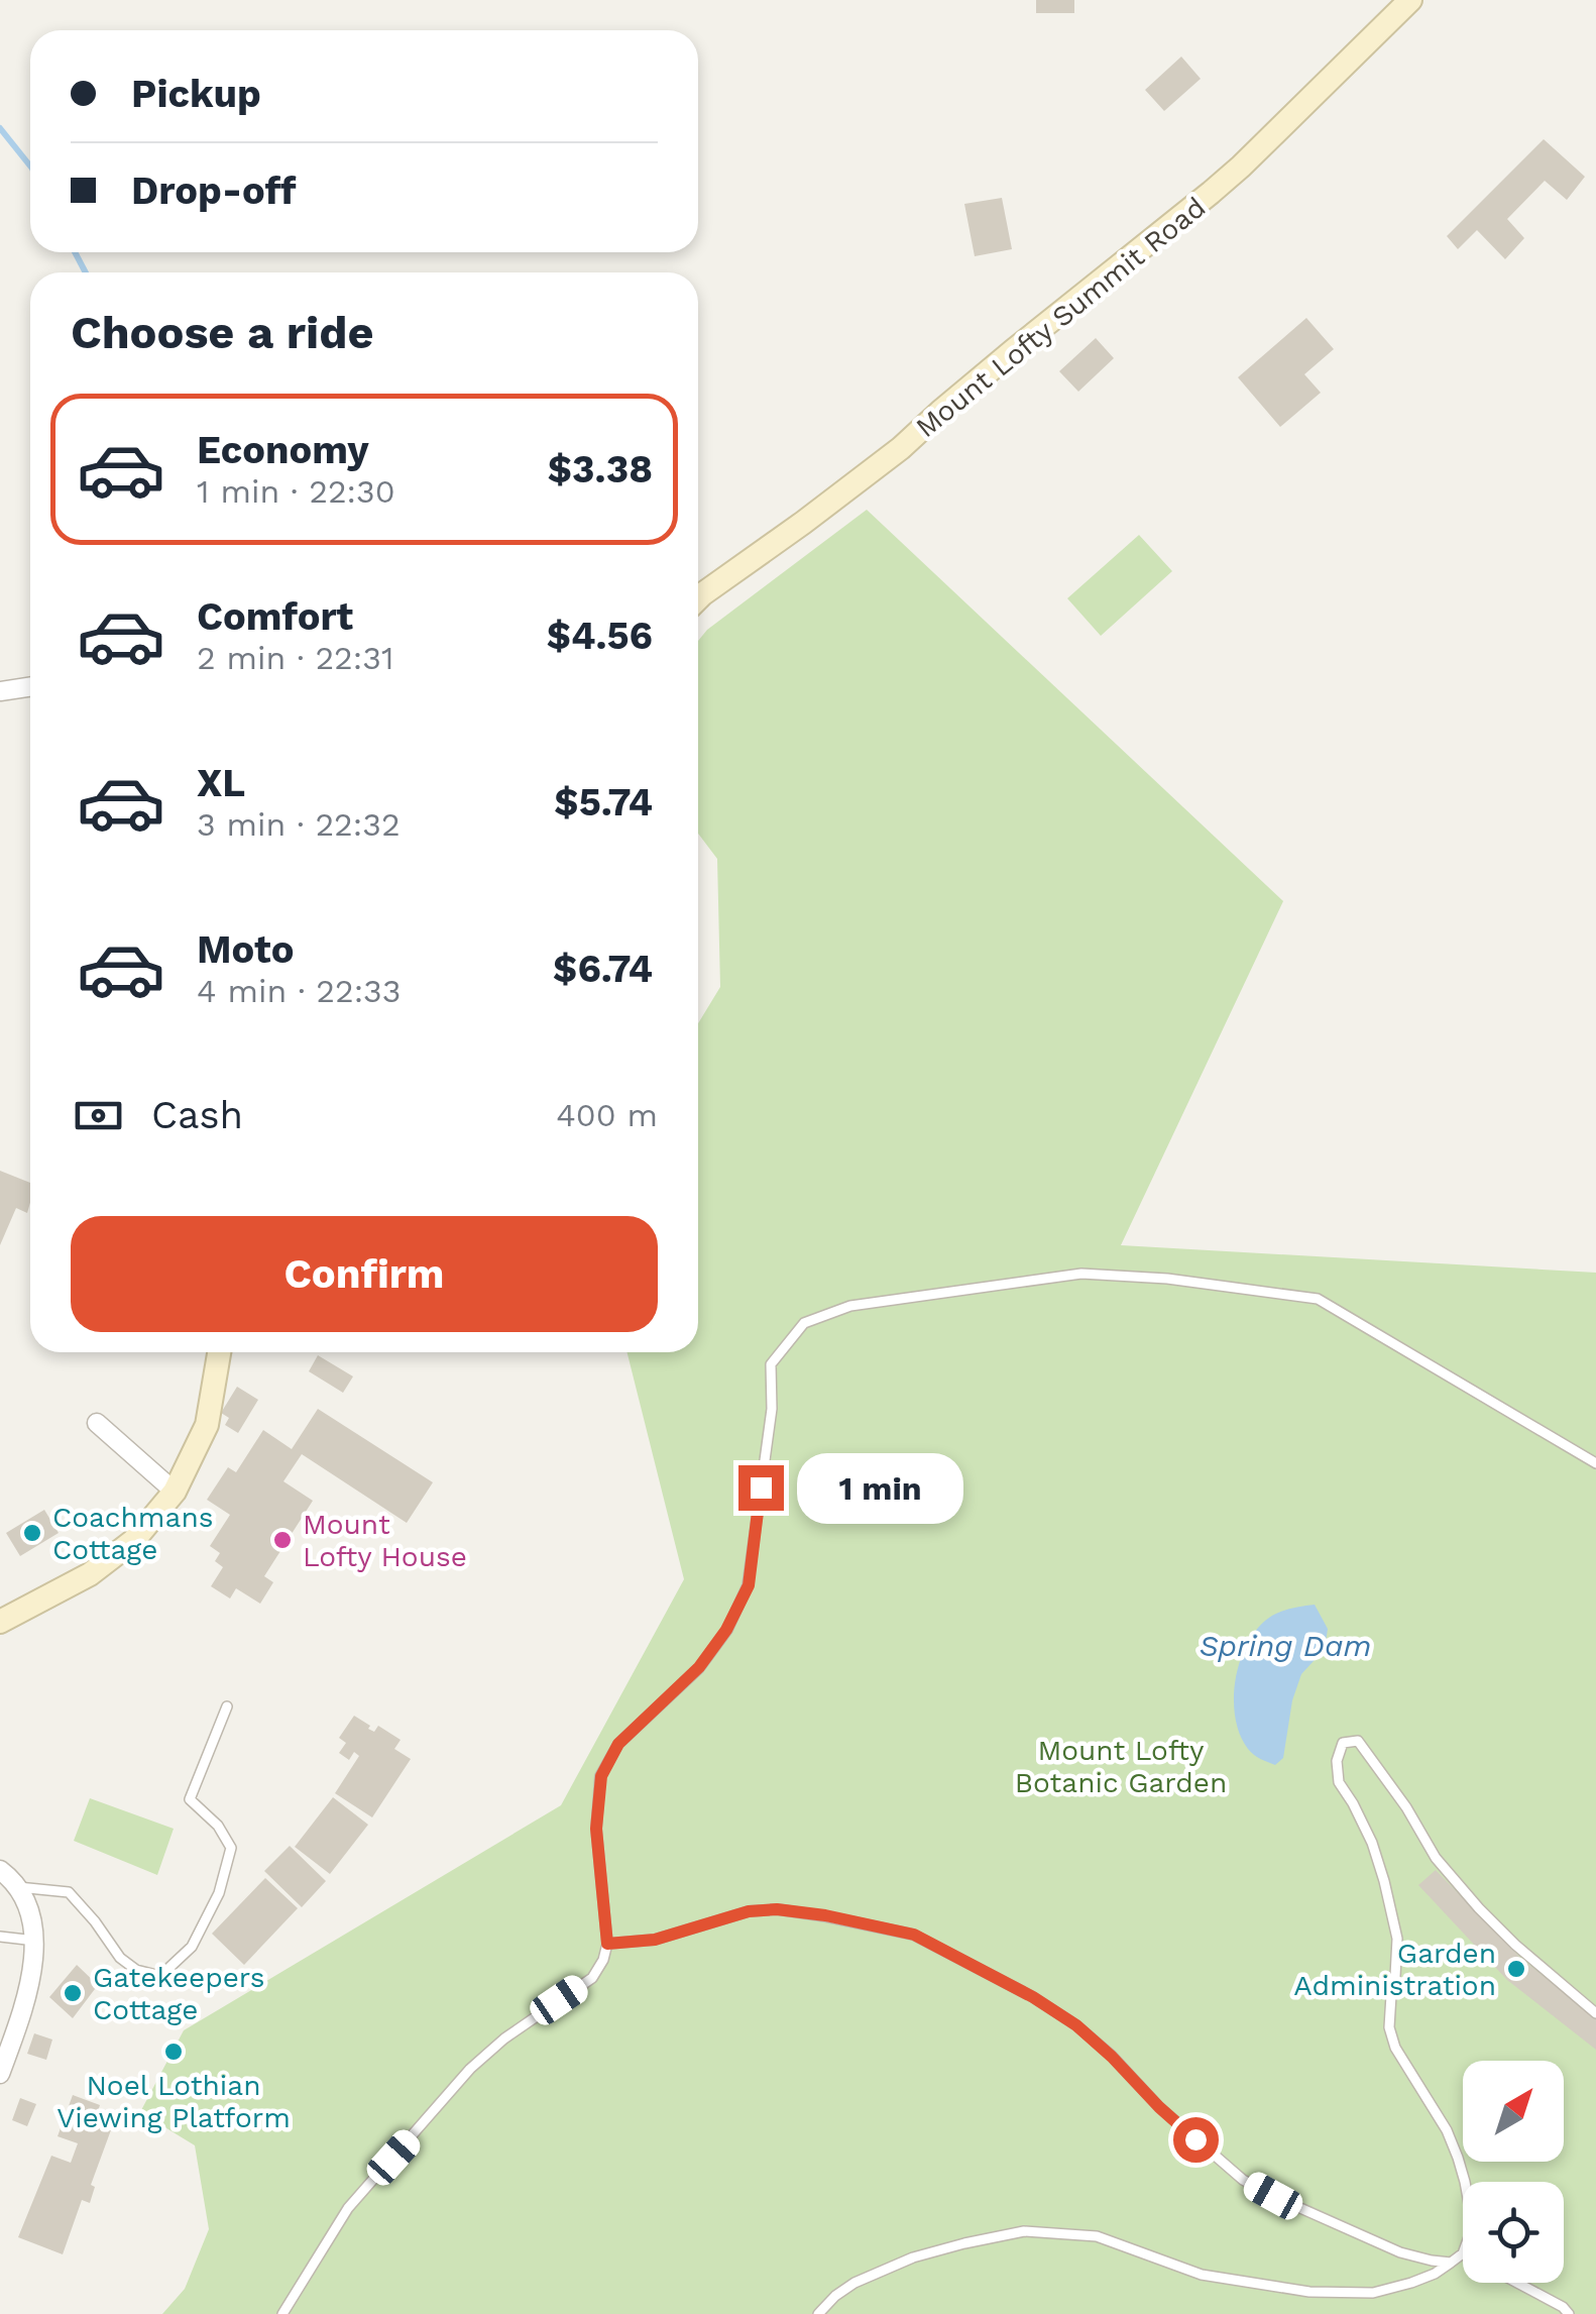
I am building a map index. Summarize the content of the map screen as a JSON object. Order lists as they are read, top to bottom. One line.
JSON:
{"streets":{"main road":["Mount Lofty Summit Road"]},"water":["Spring Dam"],"parks":["Mount Lofty Botanic Garden"],"places":["Coachmans Cottage","Mount Lofty House","Garden Administration","Gatekeepers Cottage","Noel Lothian Viewing Platform"],"north":"top right","page":{"banner":["Pickup","Drop-off"],"heading":"Choose a ride","list":[{"name":"Economy","note":"1 min · 22:30","value":"$3.38"},{"name":"Comfort","note":"2 min · 22:31","value":"$4.56"},{"name":"XL","note":"3 min · 22:32","value":"$5.74"},{"name":"Moto","note":"4 min · 22:33","value":"$6.74"}],"pay":["Cash","400 m"],"buttons":"Confirm","bubble":"1 min"}}
